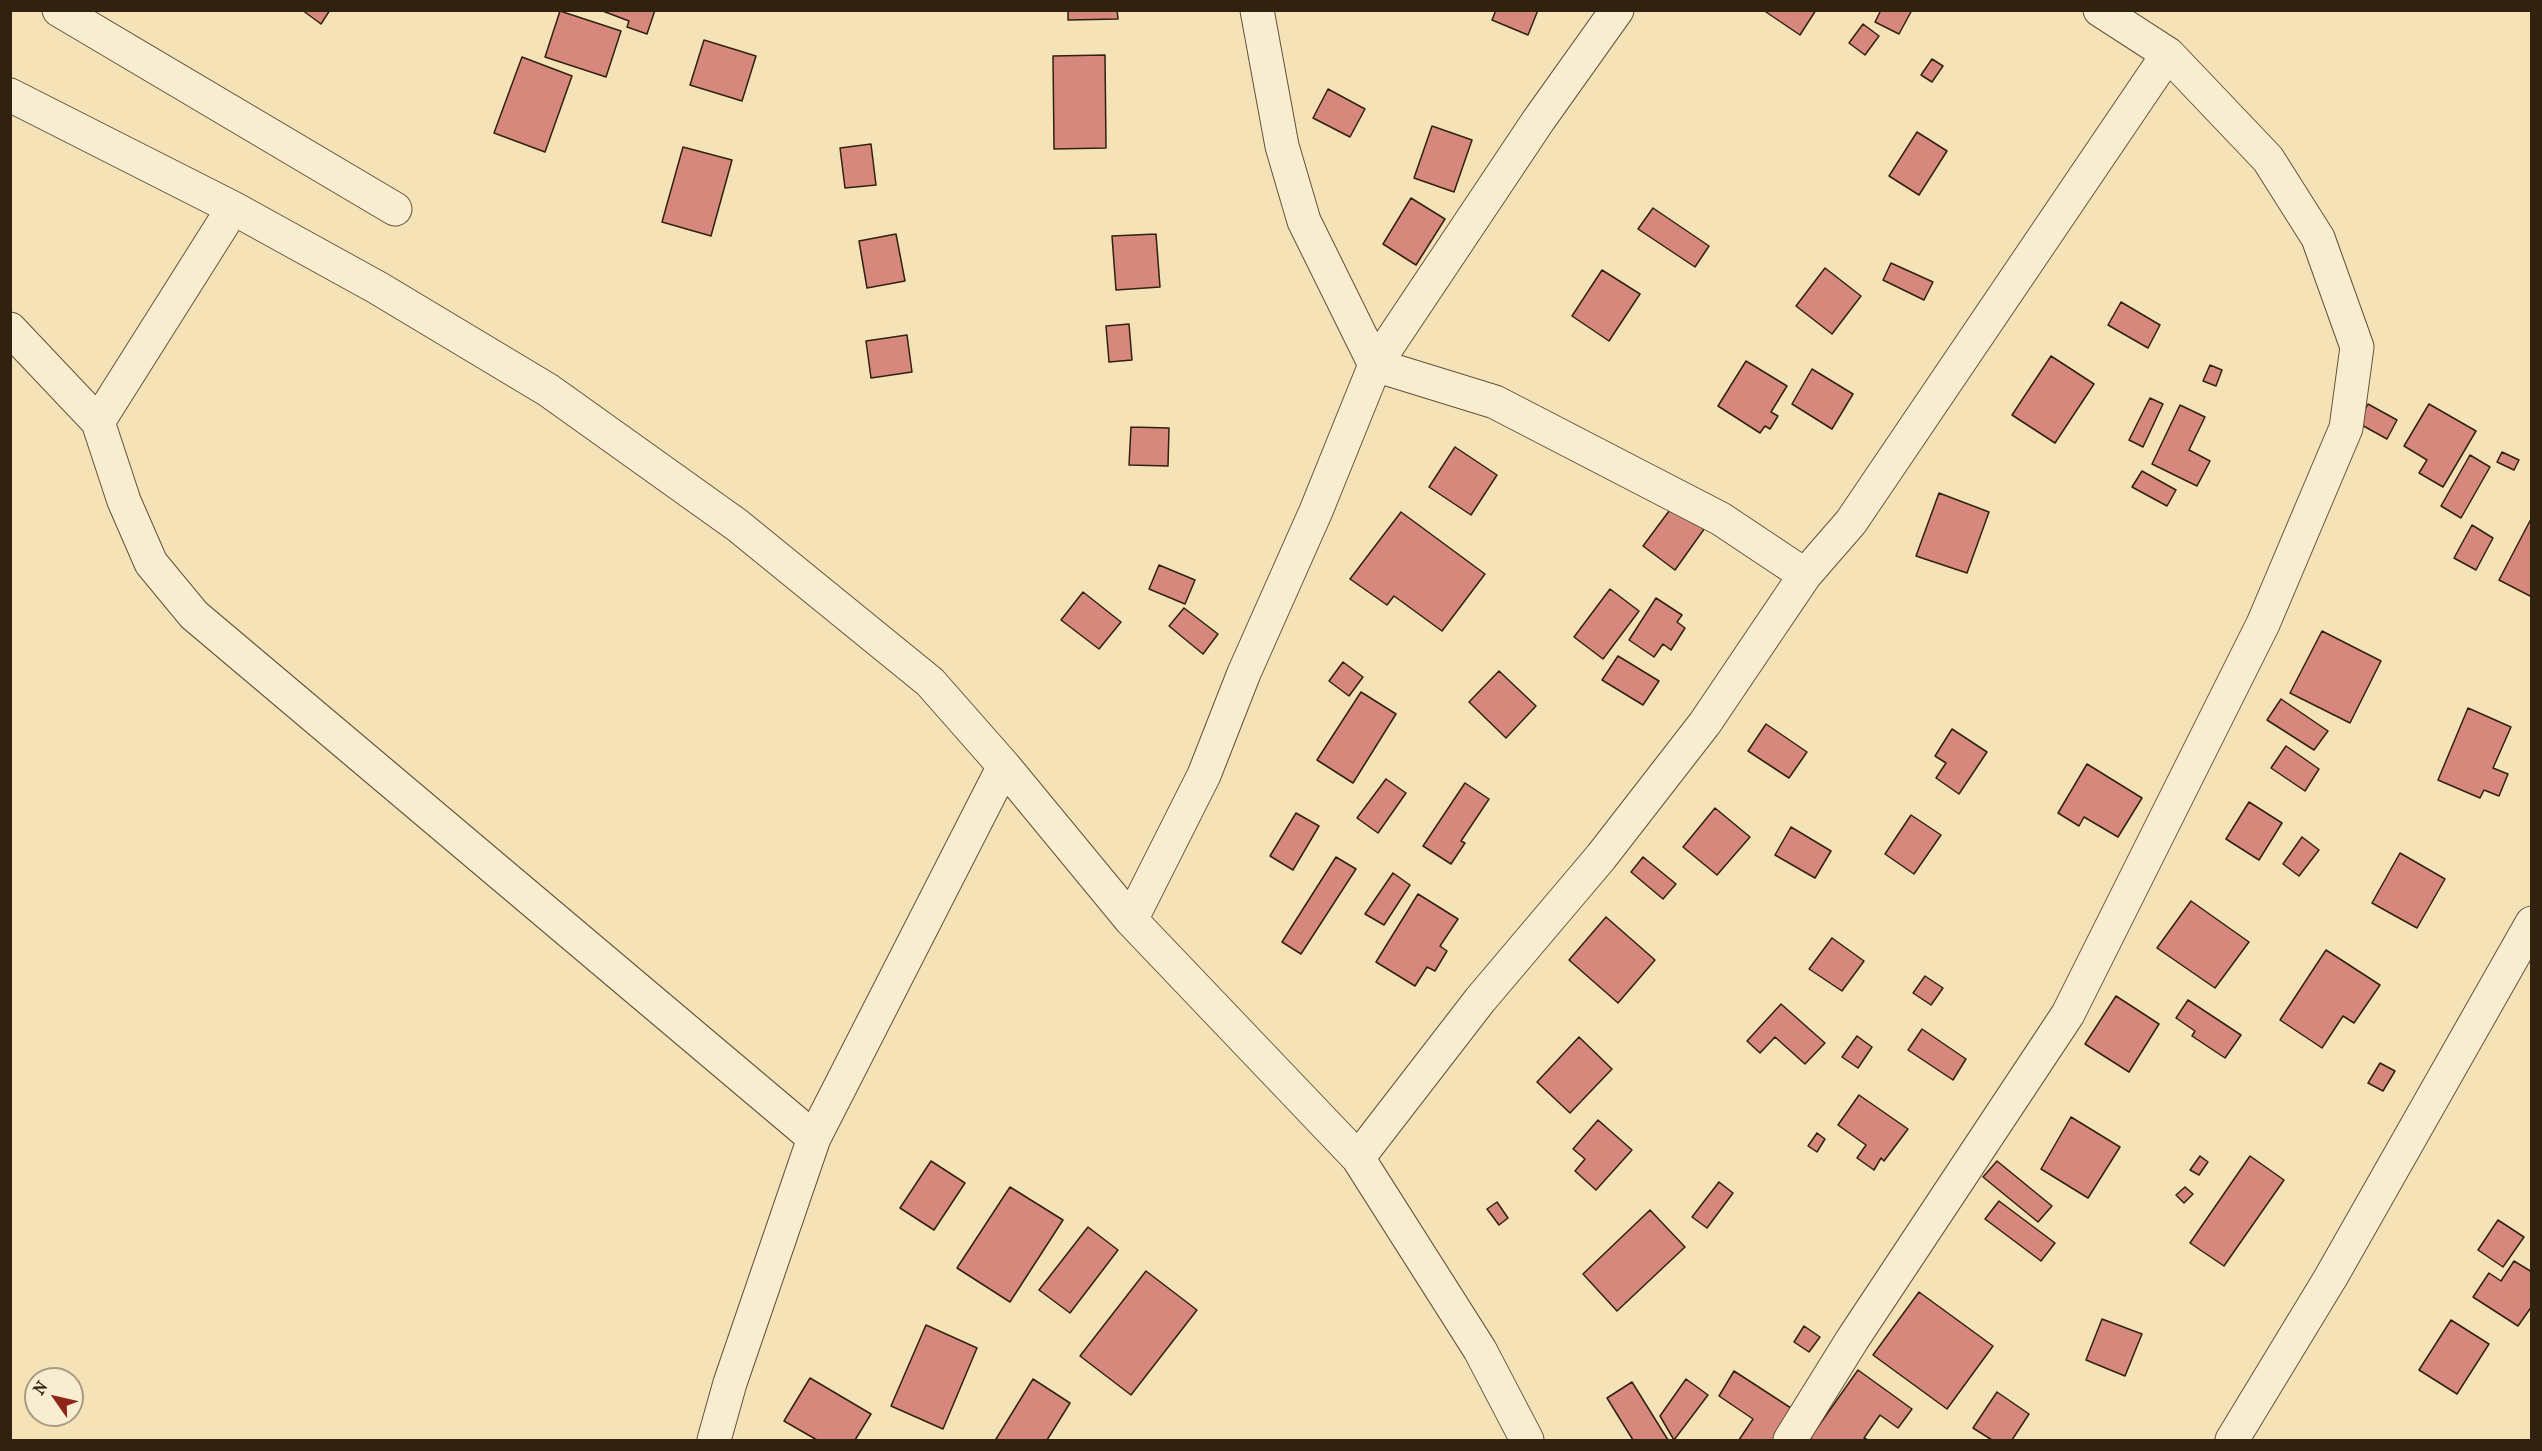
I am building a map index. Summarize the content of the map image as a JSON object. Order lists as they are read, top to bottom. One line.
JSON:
{"north":"top left"}
